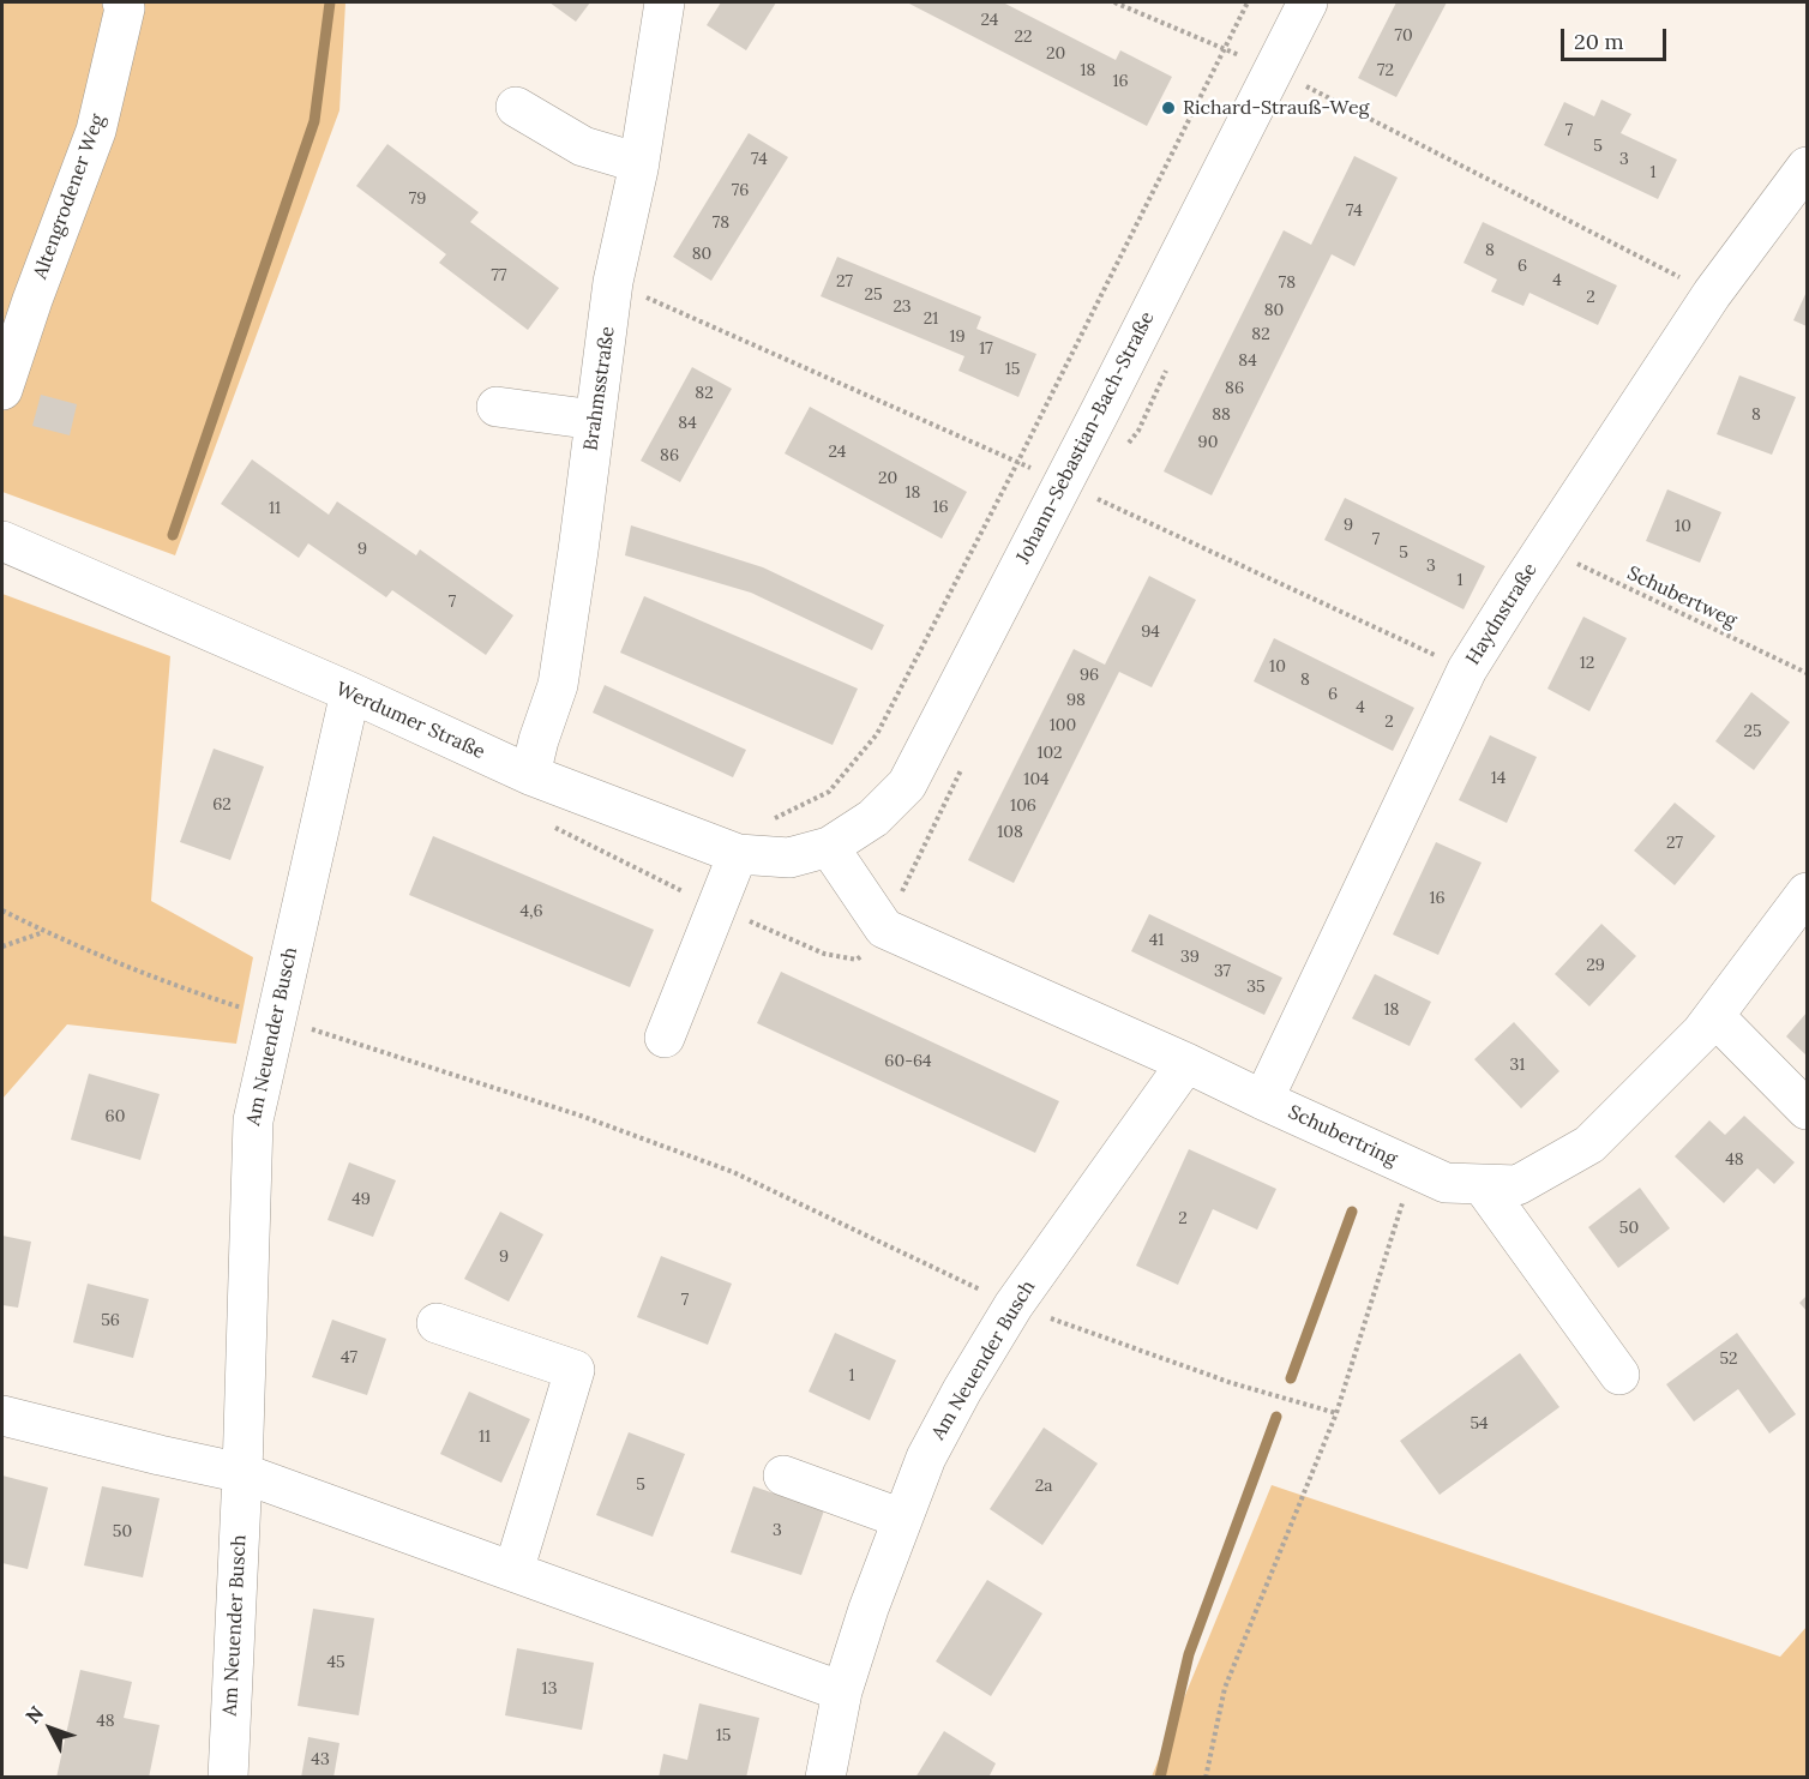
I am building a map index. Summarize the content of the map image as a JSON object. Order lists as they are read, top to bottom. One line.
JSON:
{"streets":{"street":["Altengrodener Weg","Brahmsstraße","Johann-Sebastian-Bach-Straße","Haydnstraße","Werdumer Straße","Am Neuender Busch","Schubertring"],"path":["Schubertweg"]},"crossings":[["Brahmsstraße","Werdumer Straße"],["Johann-Sebastian-Bach-Straße","Werdumer Straße"],["Schubertweg","Haydnstraße"],["Haydnstraße","Schubertring"],["Werdumer Straße","Am Neuender Busch"],["Am Neuender Busch","Schubertring"]],"places":["Richard-Strauß-Weg"],"house_numbers":["24","70","22","20","18","72","16","7","5","74","3","1","76","79","74","78","8","80","6","77","4","27","78","25","2","23","80","21","82","19","17","84","15","86","82","88","8","84","90","24","86","20","18","16","11","9","10","7","9","5","3","1","7","94","12","10","96","8","6","98","4","2","100","25","102","14","104","62","106","108","27","16","4,6","41","39","29","37","35","18","60-64","31","60","48","49","2","50","9","7","56","47","52","1","54","11","5","2a","3","50","45","13","48","15","43"],"scale_bar":"20 m","north":"top left"}
